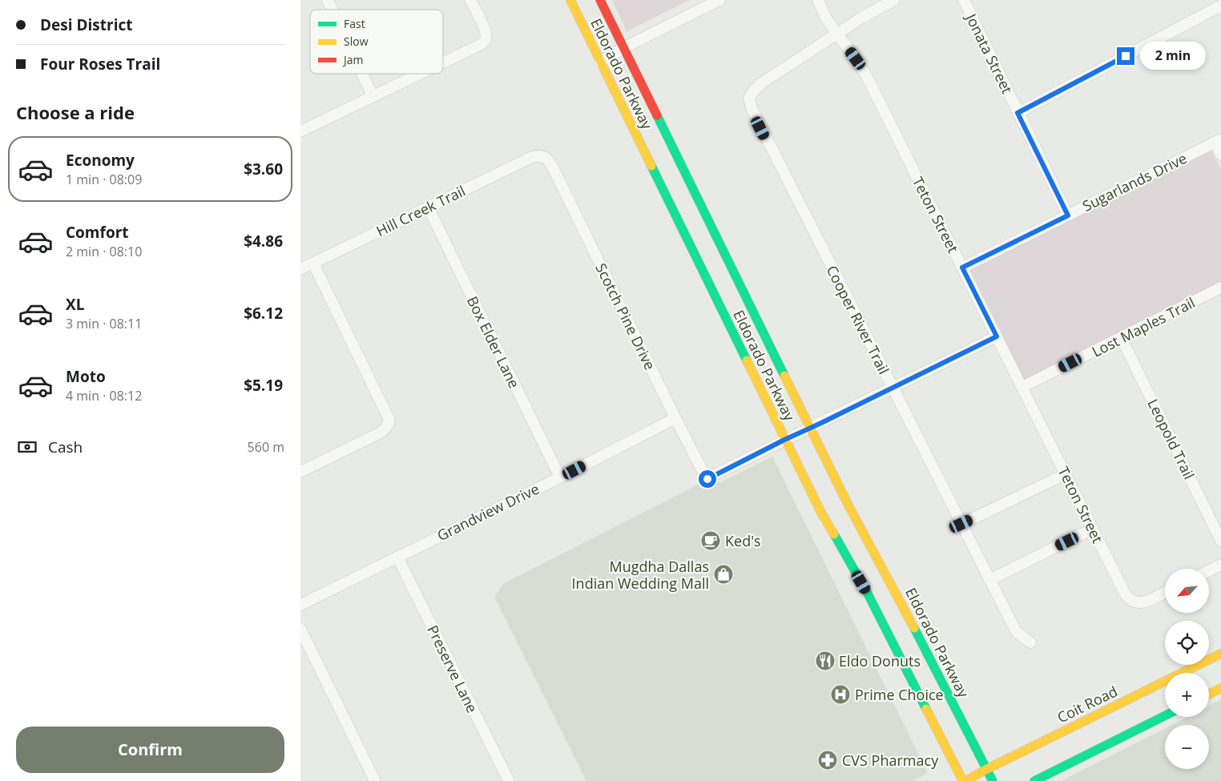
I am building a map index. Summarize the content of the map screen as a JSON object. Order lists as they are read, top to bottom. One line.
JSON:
{"streets":{"main road":["Eldorado Parkway","Coit Road"],"street":["Jonata Street","Sugarlands Drive","Hill Creek Trail","Teton Street","Scotch Pine Drive","Cooper River Trail","Lost Maples Trail","Box Elder Lane","Leopold Trail","Grandview Drive","Preserve Lane"]},"crossings":[["Jonata Street","Sugarlands Drive"],["Eldorado Parkway","Scotch Pine Drive"],["Eldorado Parkway","Coit Road"],["Sugarlands Drive","Teton Street"],["Hill Creek Trail","Scotch Pine Drive"],["Hill Creek Trail","Box Elder Lane"],["Teton Street","Cooper River Trail"],["Teton Street","Lost Maples Trail"],["Scotch Pine Drive","Grandview Drive"],["Lost Maples Trail","Leopold Trail"],["Box Elder Lane","Grandview Drive"],["Grandview Drive","Preserve Lane"]],"places":{"cafe":["Ked's"],"shop":["Mugdha Dallas Indian Wedding Mall"],"restaurant":["Eldo Donuts"],"hospital":["Prime Choice"],"pharmacy":["CVS Pharmacy"]},"legend":["Fast","Slow","Jam"],"north":"bottom left","page":{"banner":["Desi District","Four Roses Trail"],"bubble":"2 min","heading":"Choose a ride","list":[{"name":"Economy","note":"1 min · 08:09","value":"$3.60"},{"name":"Comfort","note":"2 min · 08:10","value":"$4.86"},{"name":"XL","note":"3 min · 08:11","value":"$6.12"},{"name":"Moto","note":"4 min · 08:12","value":"$5.19"}],"pay":["Cash","560 m"],"map_buttons":["+","−"],"buttons":"Confirm"}}
